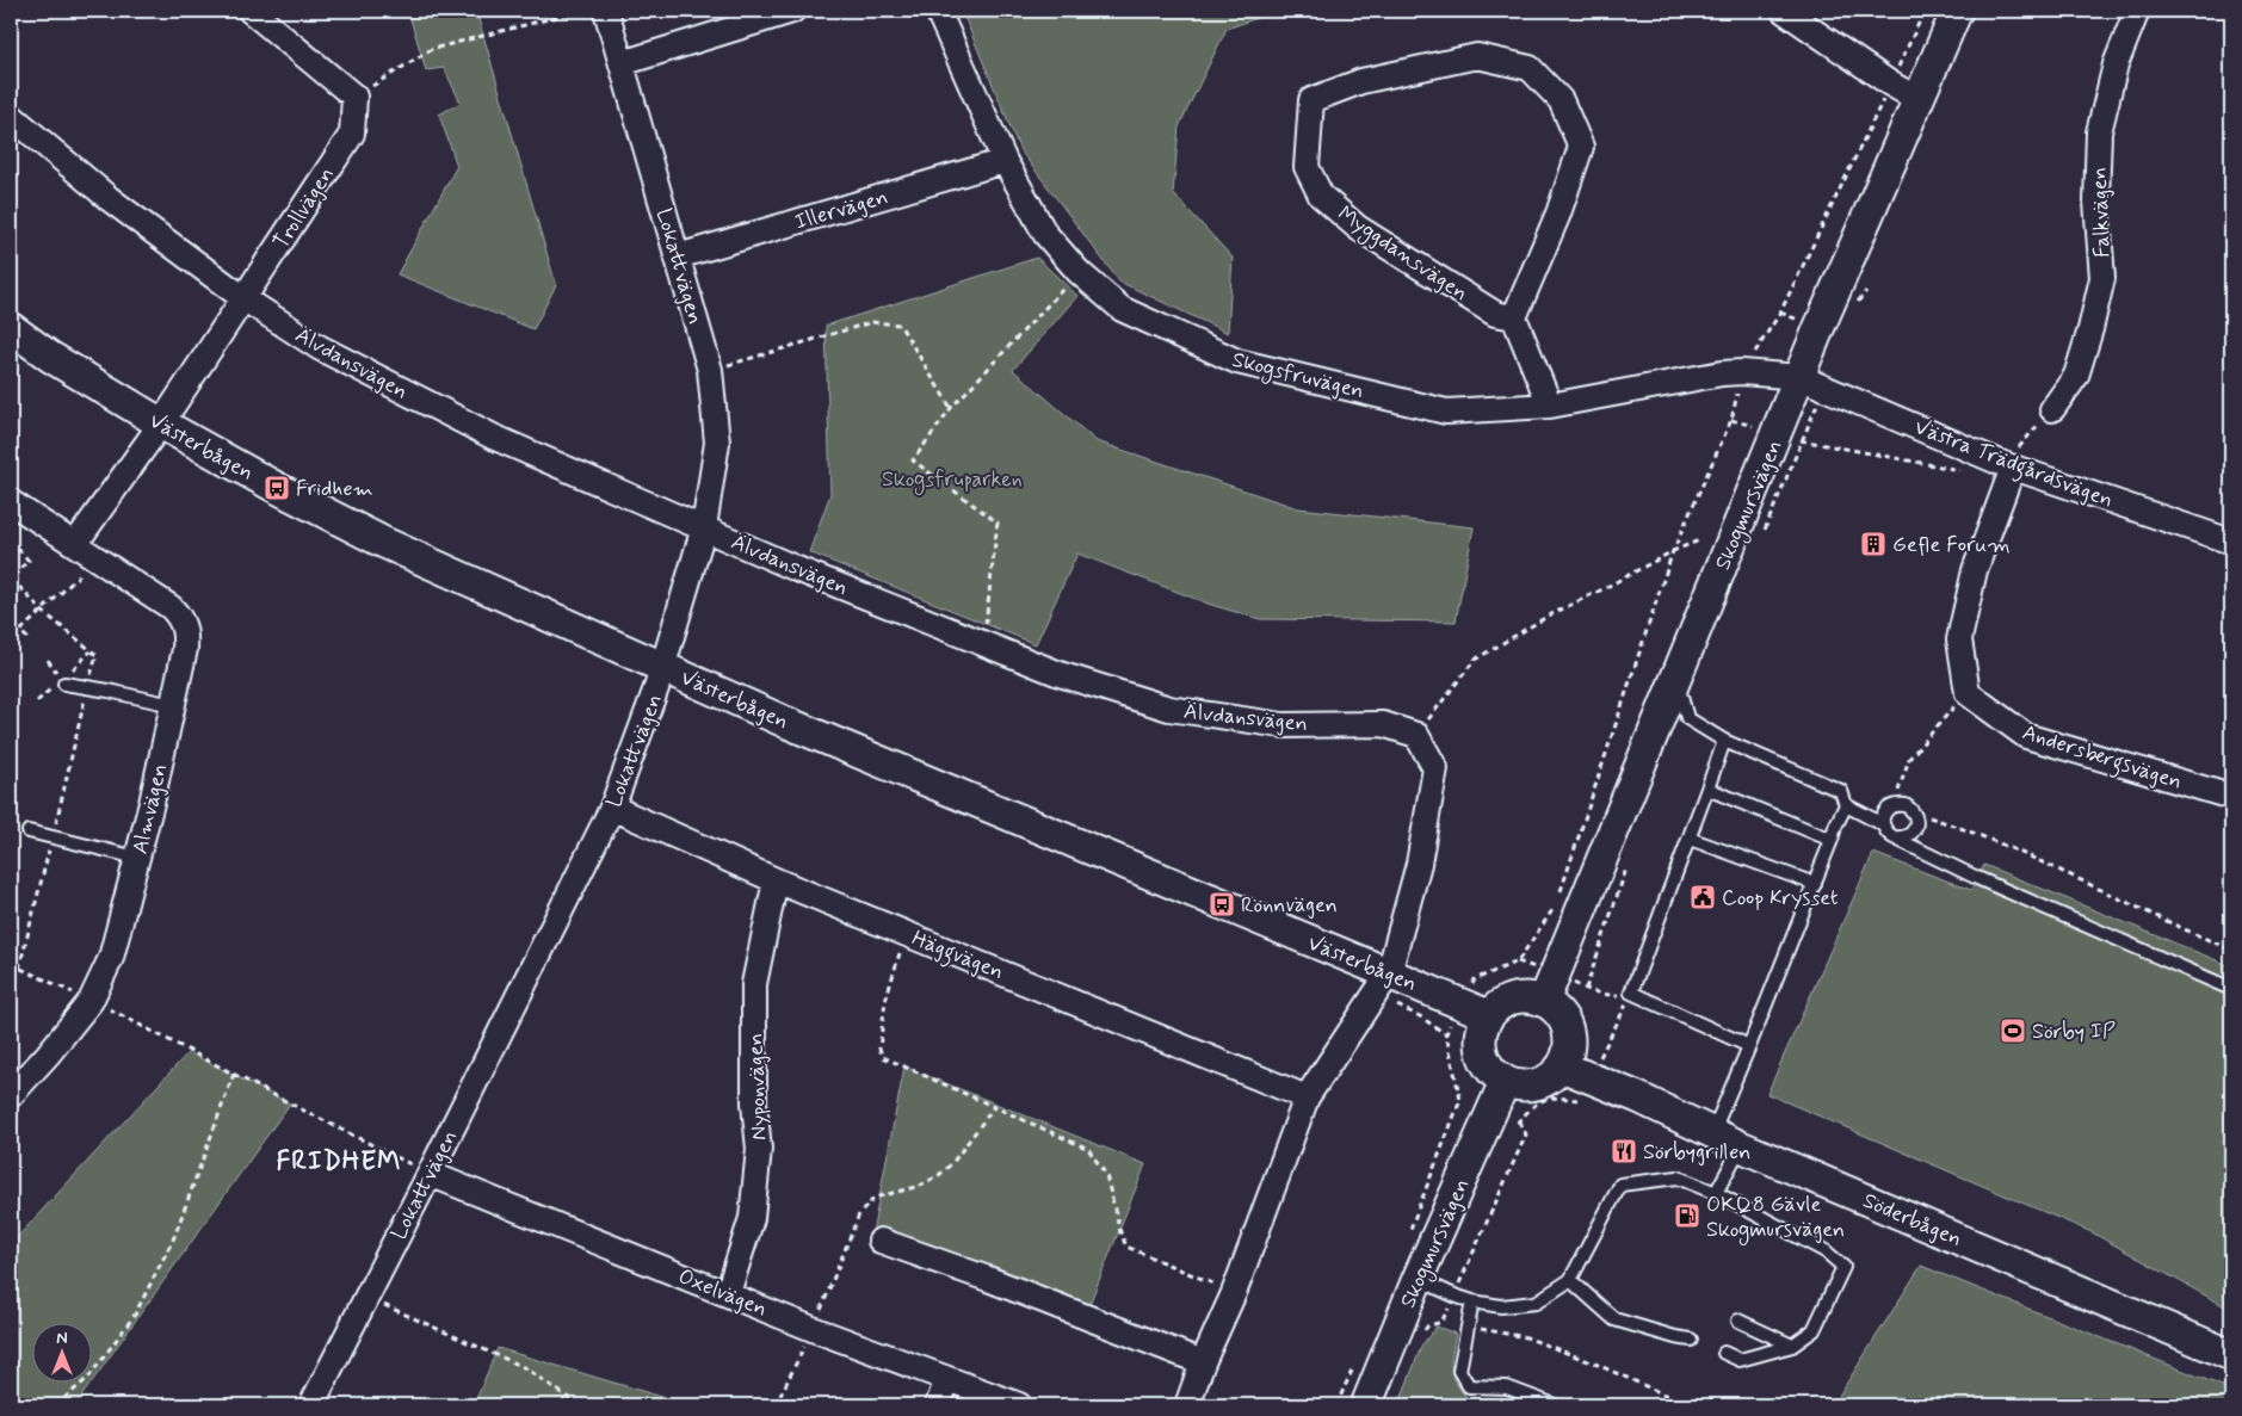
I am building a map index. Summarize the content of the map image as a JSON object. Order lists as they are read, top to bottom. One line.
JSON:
{"streets":{"street":["Trollvägen","Illervägen","Falkvägen","Myggdansvägen","Lokattvägen","Älvdansvägen","Skogsfruvägen","Västerbågen","Västra Trädgårdsvägen","Skogmursvägen","Andersbergsvägen","Almvägen","Häggvägen","Nyponvägen","Söderbågen","Oxelvägen"]},"crossings":[["Trollvägen","Älvdansvägen"],["Trollvägen","Västerbågen"],["Illervägen","Lokattvägen"],["Illervägen","Skogsfruvägen"],["Lokattvägen","Älvdansvägen"],["Lokattvägen","Västerbågen"],["Lokattvägen","Häggvägen"],["Lokattvägen","Oxelvägen"],["Skogsfruvägen","Västra Trädgårdsvägen"],["Skogsfruvägen","Skogmursvägen"],["Västerbågen","Skogmursvägen"],["Västerbågen","Söderbågen"],["Västra Trädgårdsvägen","Skogmursvägen"],["Skogmursvägen","Söderbågen"],["Häggvägen","Nyponvägen"],["Nyponvägen","Oxelvägen"]],"districts":["FRIDHEM"],"parks":["Skogsfruparken"],"places":{"bus stop":["Fridhem","Rönnvägen"],"building":["Gefle Forum"],"public building":["Coop Krysset"],"sports":["Sörby IP"],"restaurant":["Sörbygrillen"],"fuel station":["OKQ8 Gävle Skogmursvägen"]},"north":"top"}
